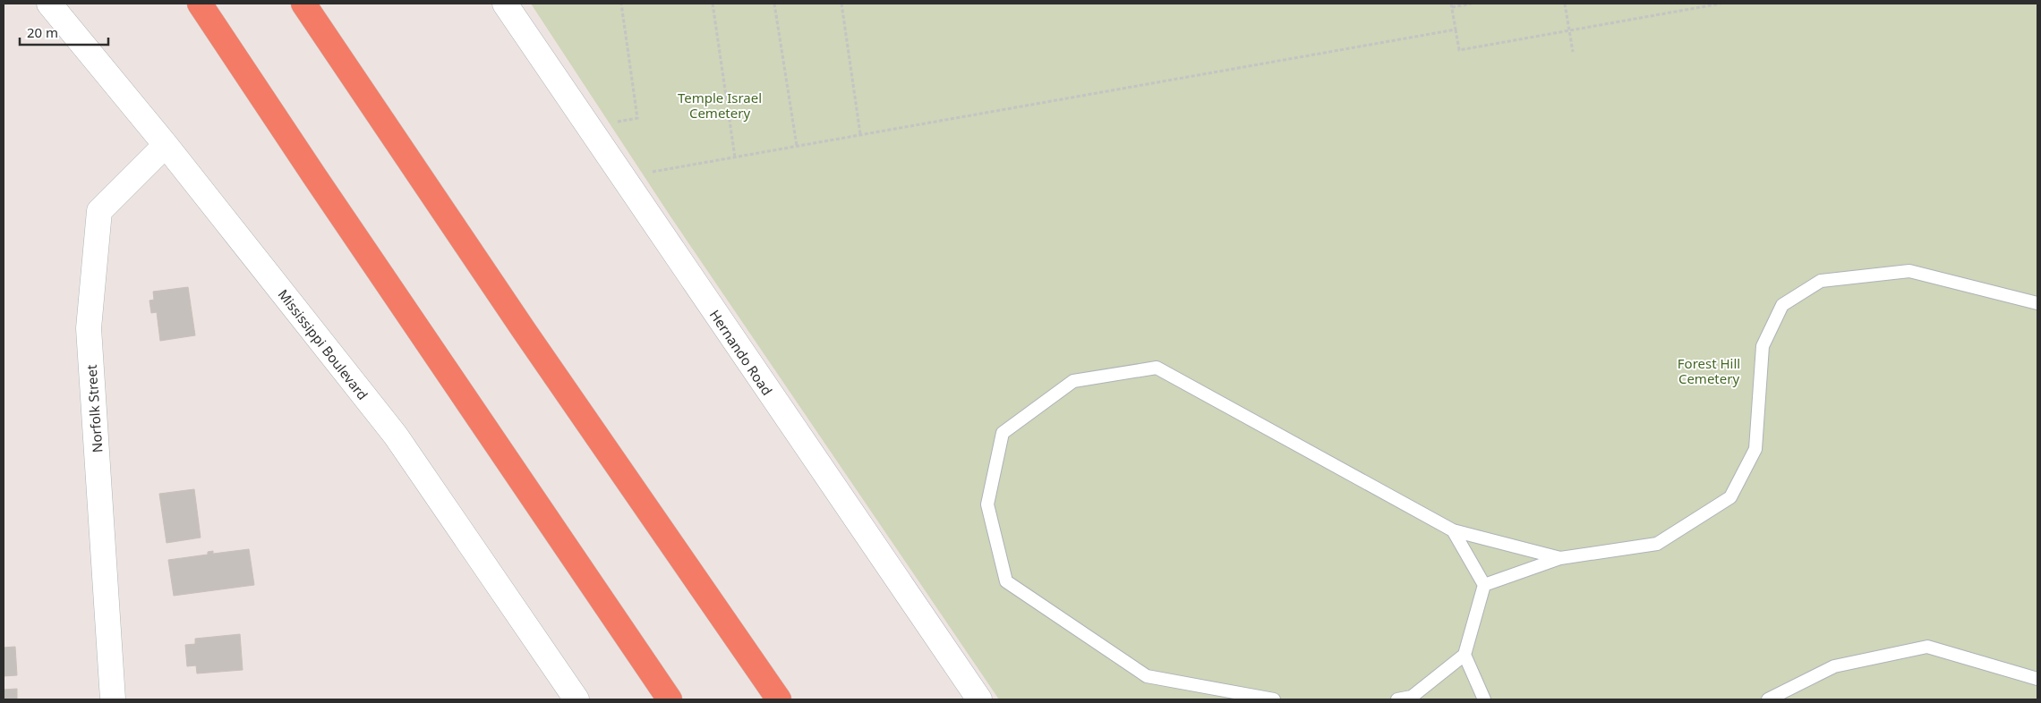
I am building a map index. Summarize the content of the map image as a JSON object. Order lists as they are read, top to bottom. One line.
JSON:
{"streets":{"street":["Mississippi Boulevard","Hernando Road","Norfolk Street"]},"crossings":[["Mississippi Boulevard","Norfolk Street"]],"parks":["Temple Israel Cemetery","Forest Hill Cemetery"],"scale_bar":"20 m"}
